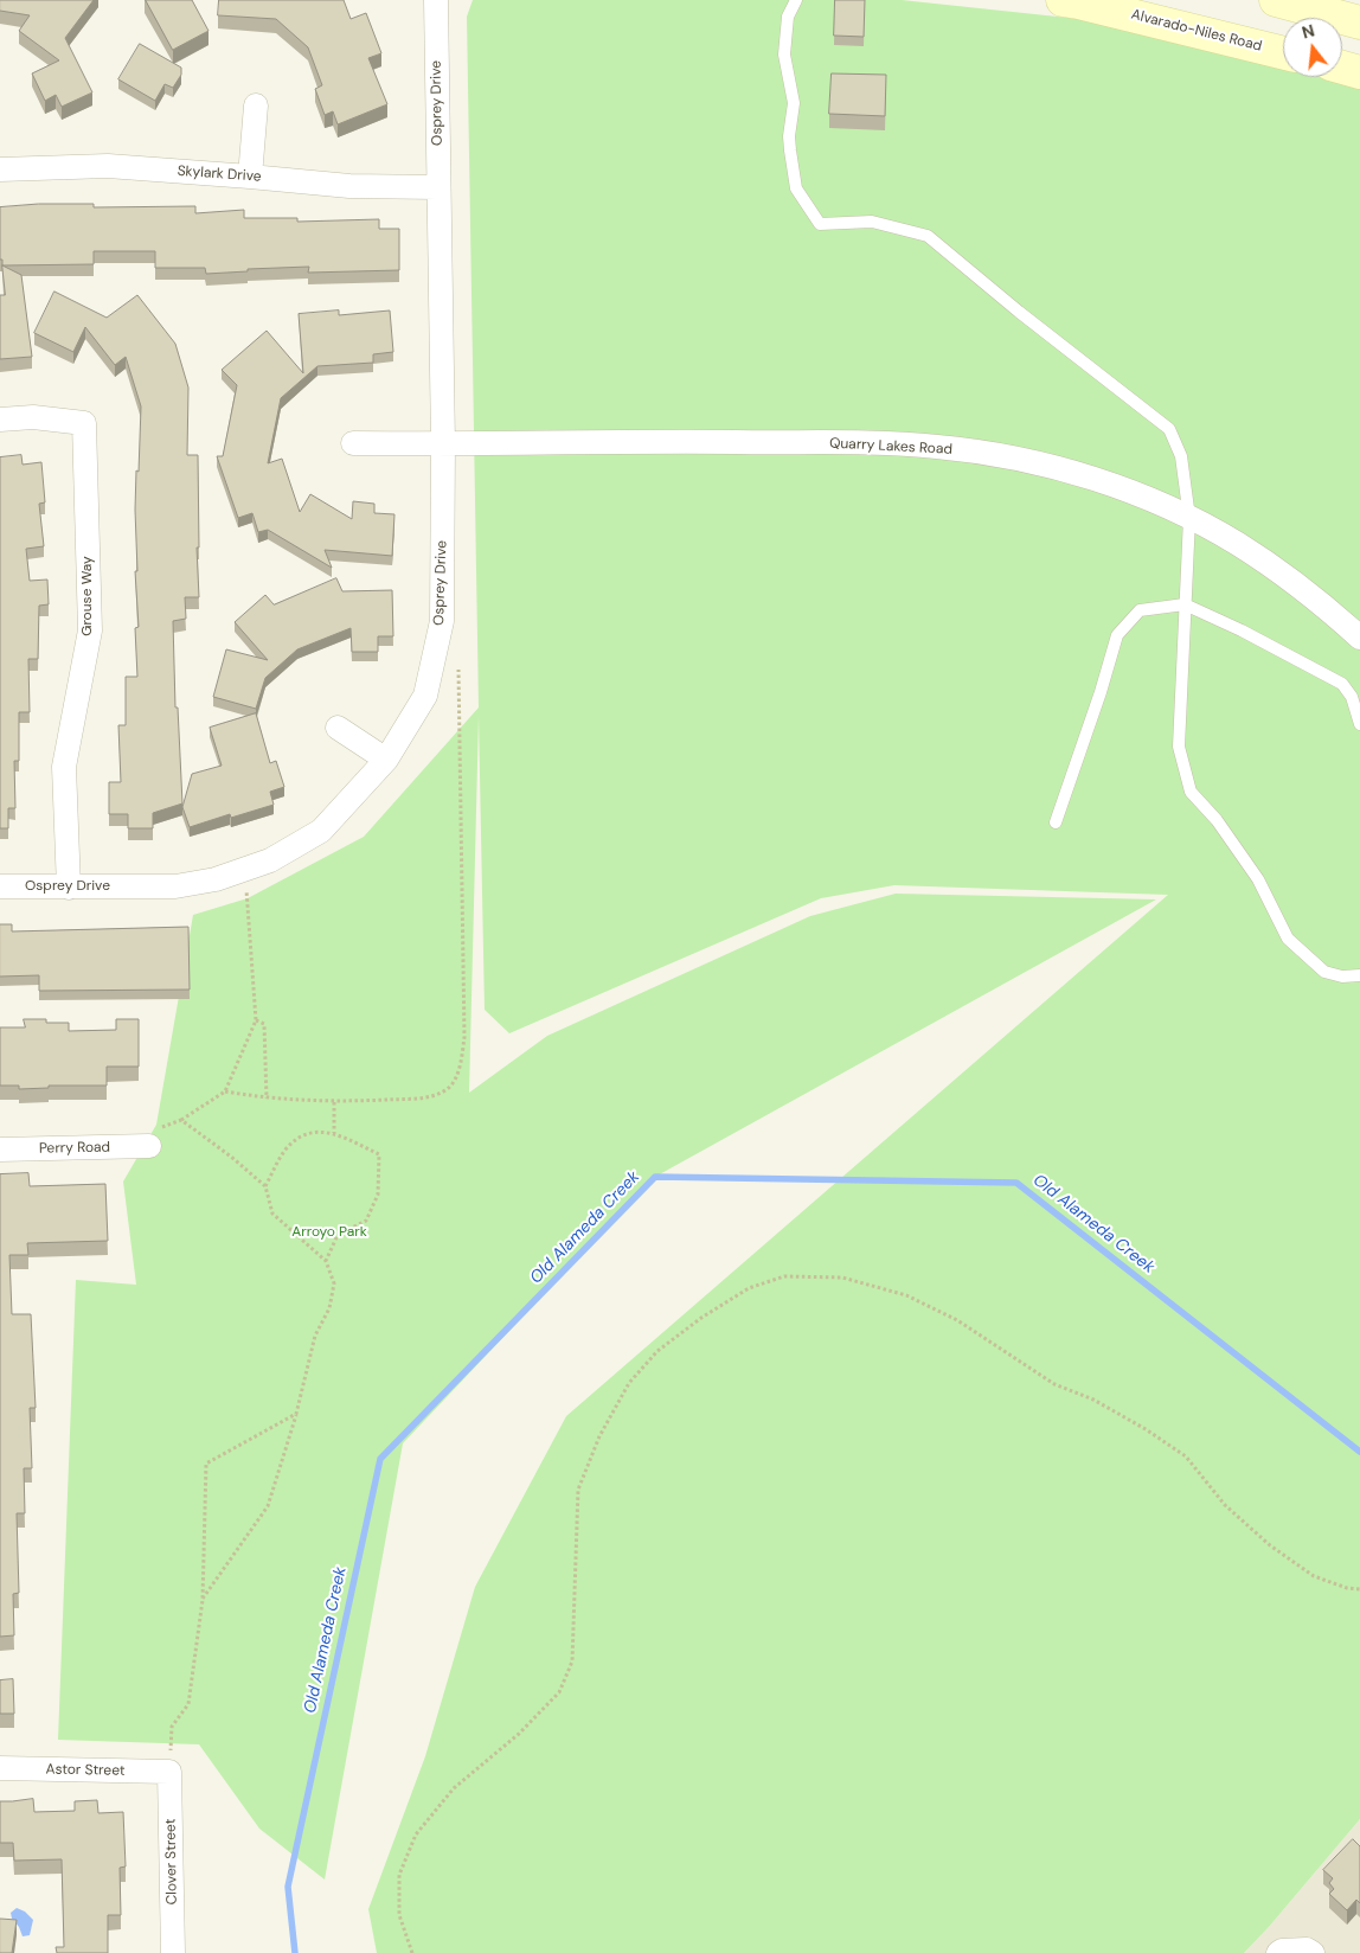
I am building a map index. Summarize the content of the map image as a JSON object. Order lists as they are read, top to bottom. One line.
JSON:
{"streets":{"main road":["Alvarado-Niles Road"],"street":["Osprey Drive","Skylark Drive","Quarry Lakes Road","Grouse Way","Perry Road","Astor Street","Clover Street"]},"crossings":[["Osprey Drive","Skylark Drive"],["Osprey Drive","Quarry Lakes Road"],["Osprey Drive","Grouse Way"],["Astor Street","Clover Street"]],"water":["Old Alameda Creek"],"parks":["Arroyo Park"],"north":"top"}
